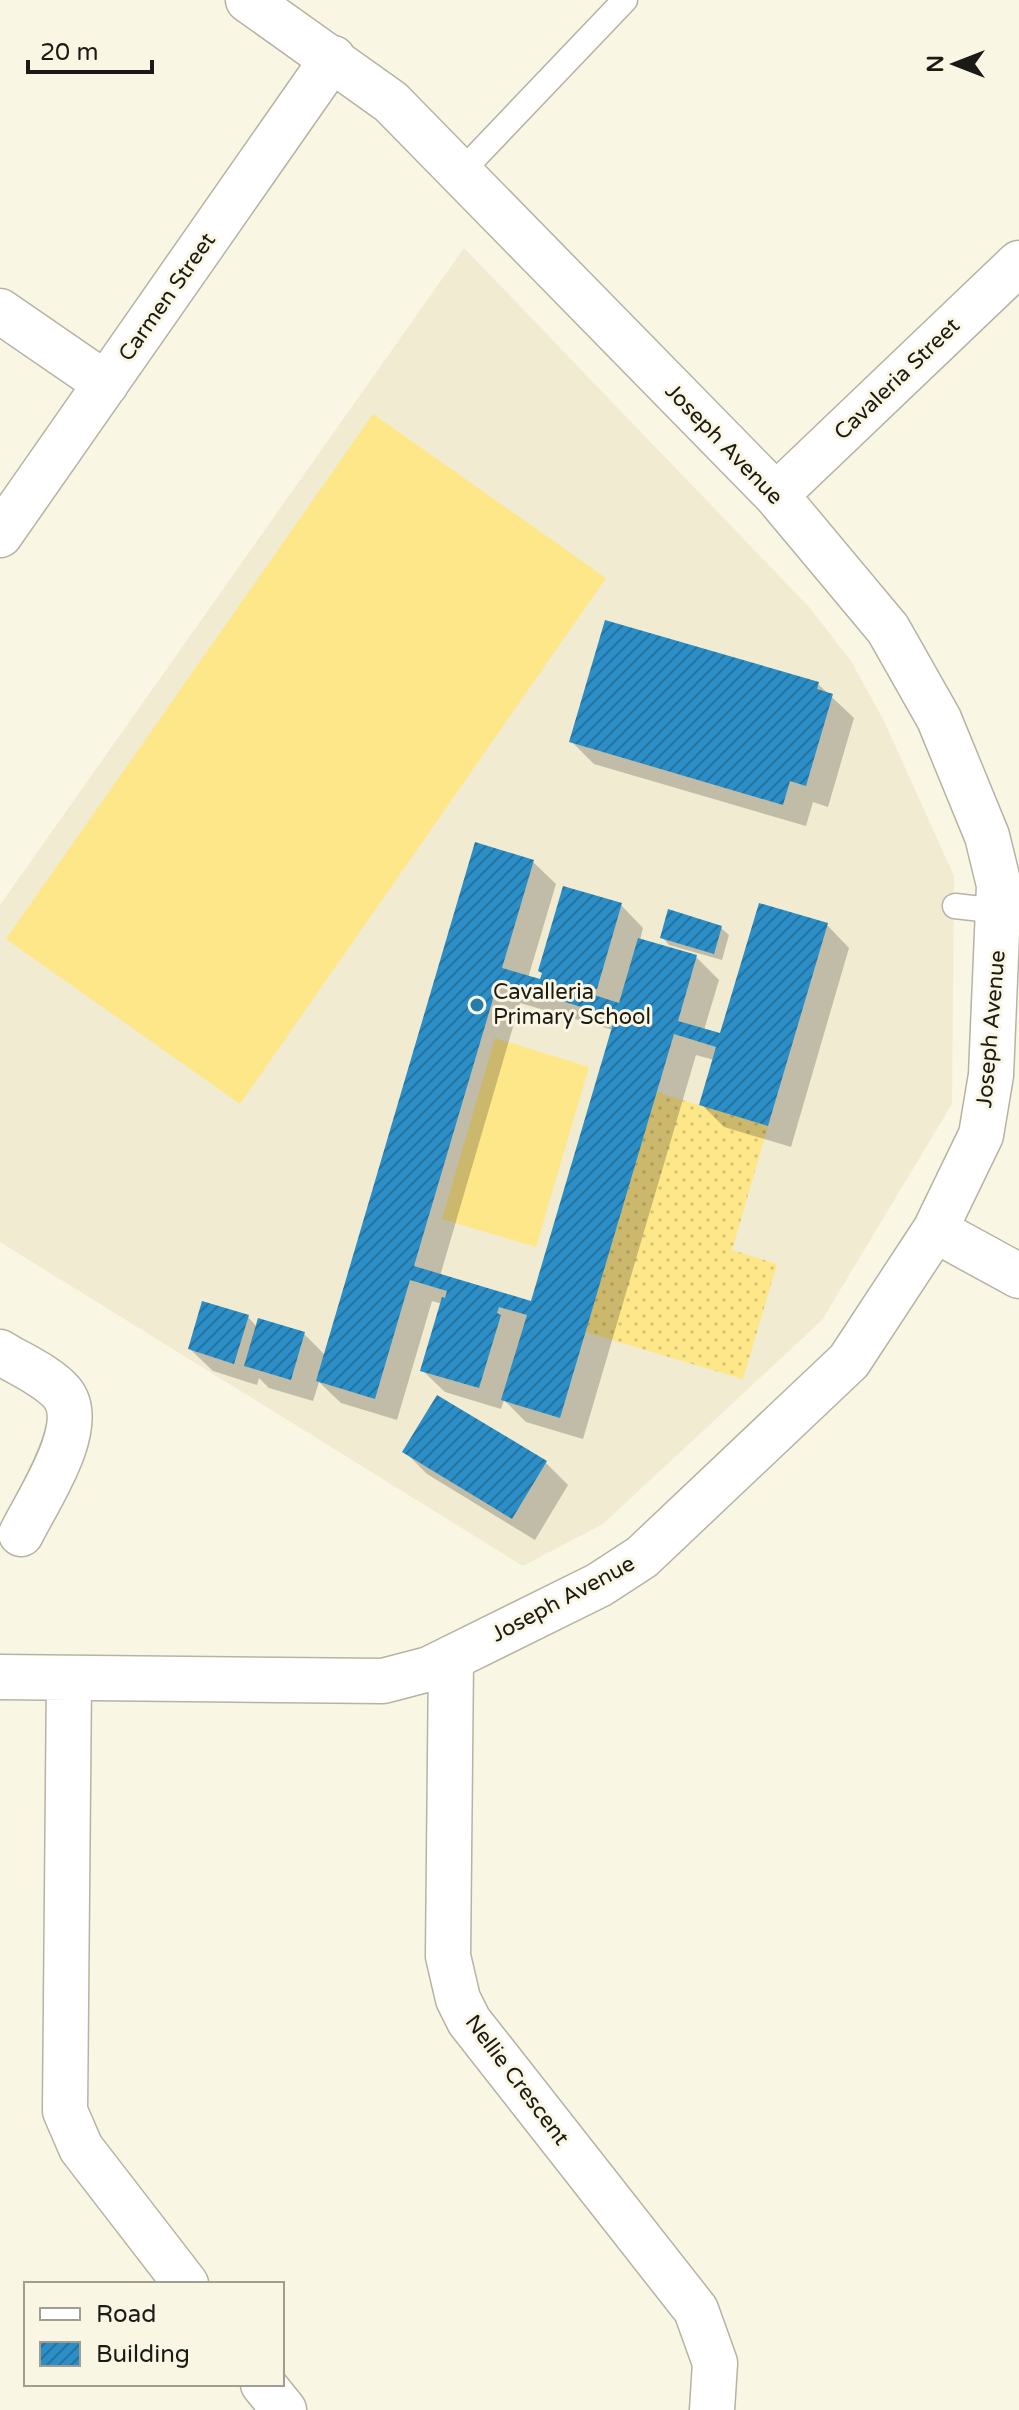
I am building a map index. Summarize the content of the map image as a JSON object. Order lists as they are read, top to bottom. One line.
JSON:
{"streets":{"street":["Carmen Street","Cavaleria Street","Joseph Avenue","Nellie Crescent"]},"crossings":[["Carmen Street","Joseph Avenue"],["Cavaleria Street","Joseph Avenue"],["Joseph Avenue","Nellie Crescent"]],"places":["Cavalleria Primary School"],"legend":["Road","Building"],"scale_bar":"20 m","north":"left"}
